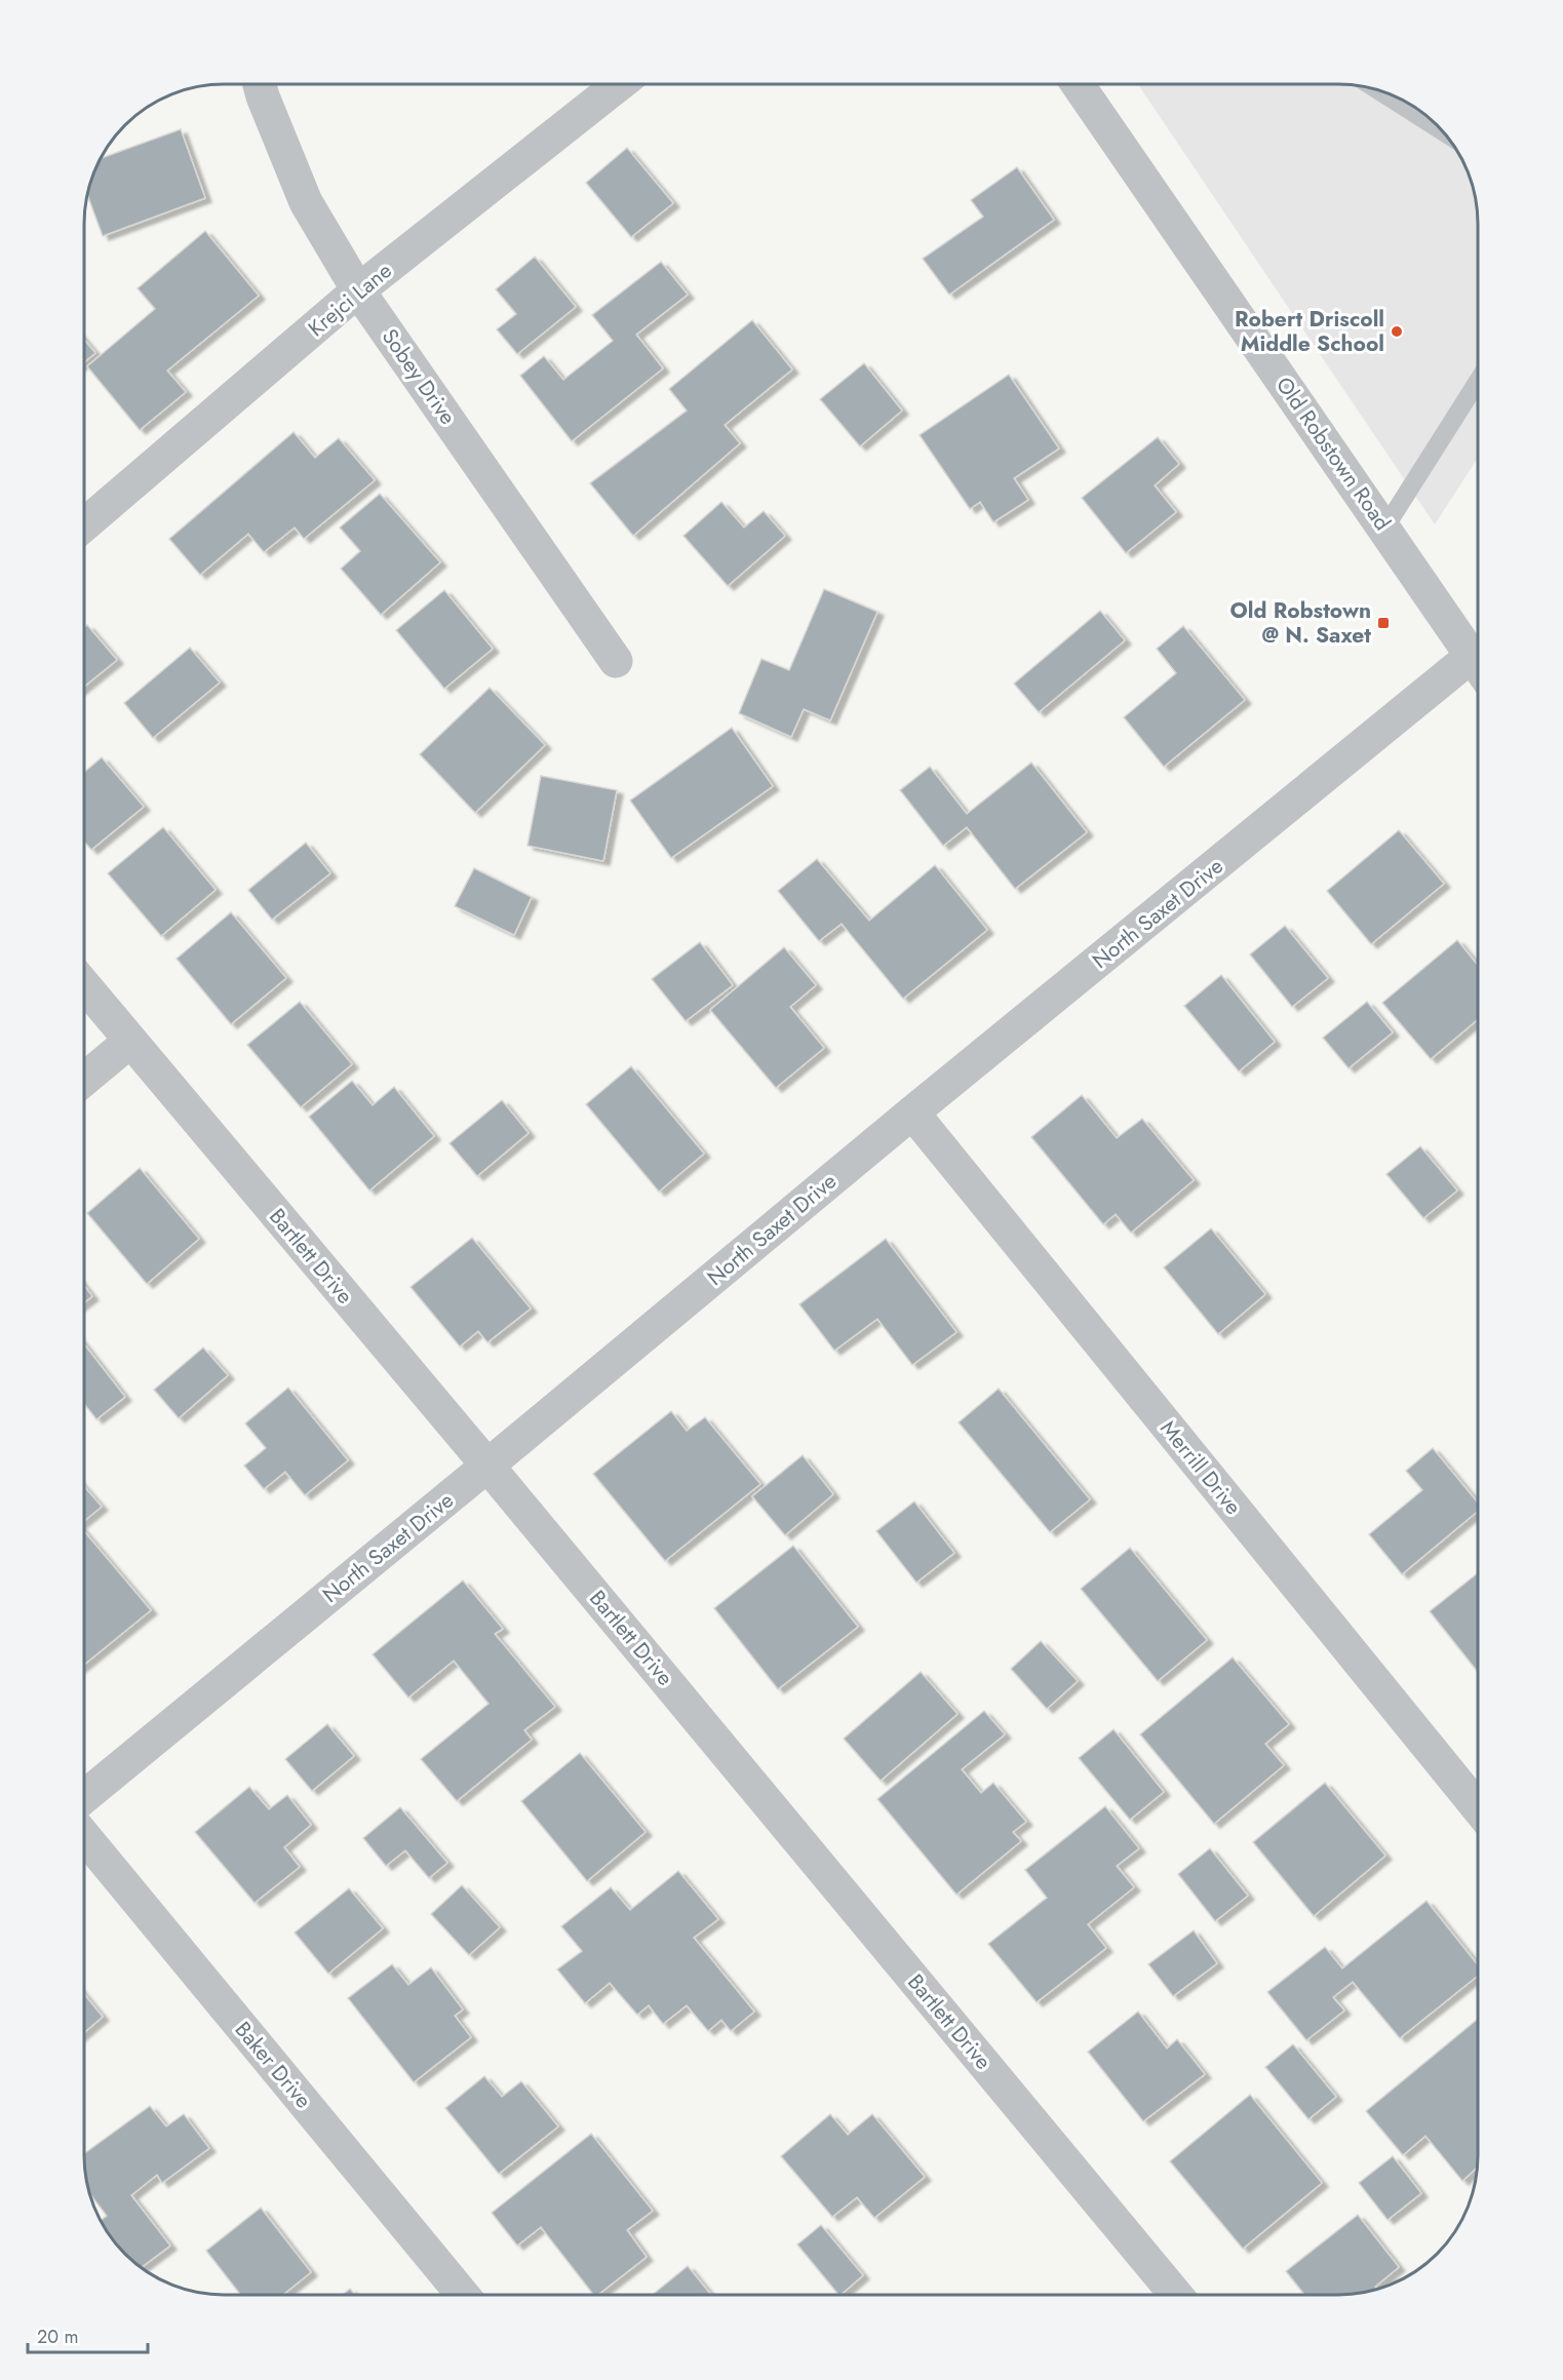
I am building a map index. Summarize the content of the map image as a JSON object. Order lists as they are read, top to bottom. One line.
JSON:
{"streets":{"street":["Krejci Lane","Sobey Drive","Old Robstown Road","North Saxet Drive","Bartlett Drive","Merrill Drive","Baker Drive"]},"crossings":[["Krejci Lane","Sobey Drive"],["North Saxet Drive","Bartlett Drive"],["North Saxet Drive","Merrill Drive"]],"places":{"other":["Robert Driscoll Middle School"],"transit":["Old Robstown @ N. Saxet"]},"scale_bar":"20 m"}
